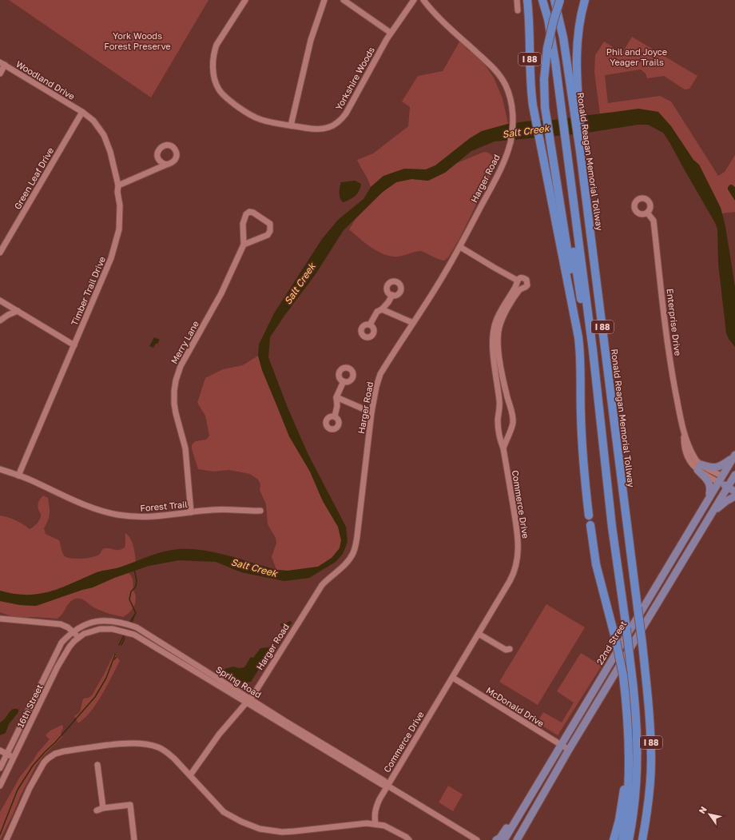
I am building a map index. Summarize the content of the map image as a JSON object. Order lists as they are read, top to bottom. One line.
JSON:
{"streets":{"highway":["I 88","Ronald Reagan Memorial Tollway"],"main road":["22nd Street"],"street":["Yorkshire Woods","Woodland Drive","Green Leaf Drive","Harger Road","Timber Trail Drive","Enterprise Drive","Merry Lane","Commerce Drive","Forest Trail","Spring Road","16th Street","McDonald Drive"]},"crossings":[["Woodland Drive","Green Leaf Drive"],["Woodland Drive","Timber Trail Drive"],["Green Leaf Drive","Timber Trail Drive"],["Harger Road","Spring Road"],["Timber Trail Drive","Forest Trail"],["Enterprise Drive","22nd Street"],["Merry Lane","Forest Trail"],["Commerce Drive","Spring Road"],["Commerce Drive","McDonald Drive"],["22nd Street","McDonald Drive"],["Spring Road","16th Street"]],"water":["Salt Creek"],"parks":["York Woods Forest Preserve","Phil and Joyce Yeager Trails"],"north":"top left"}
